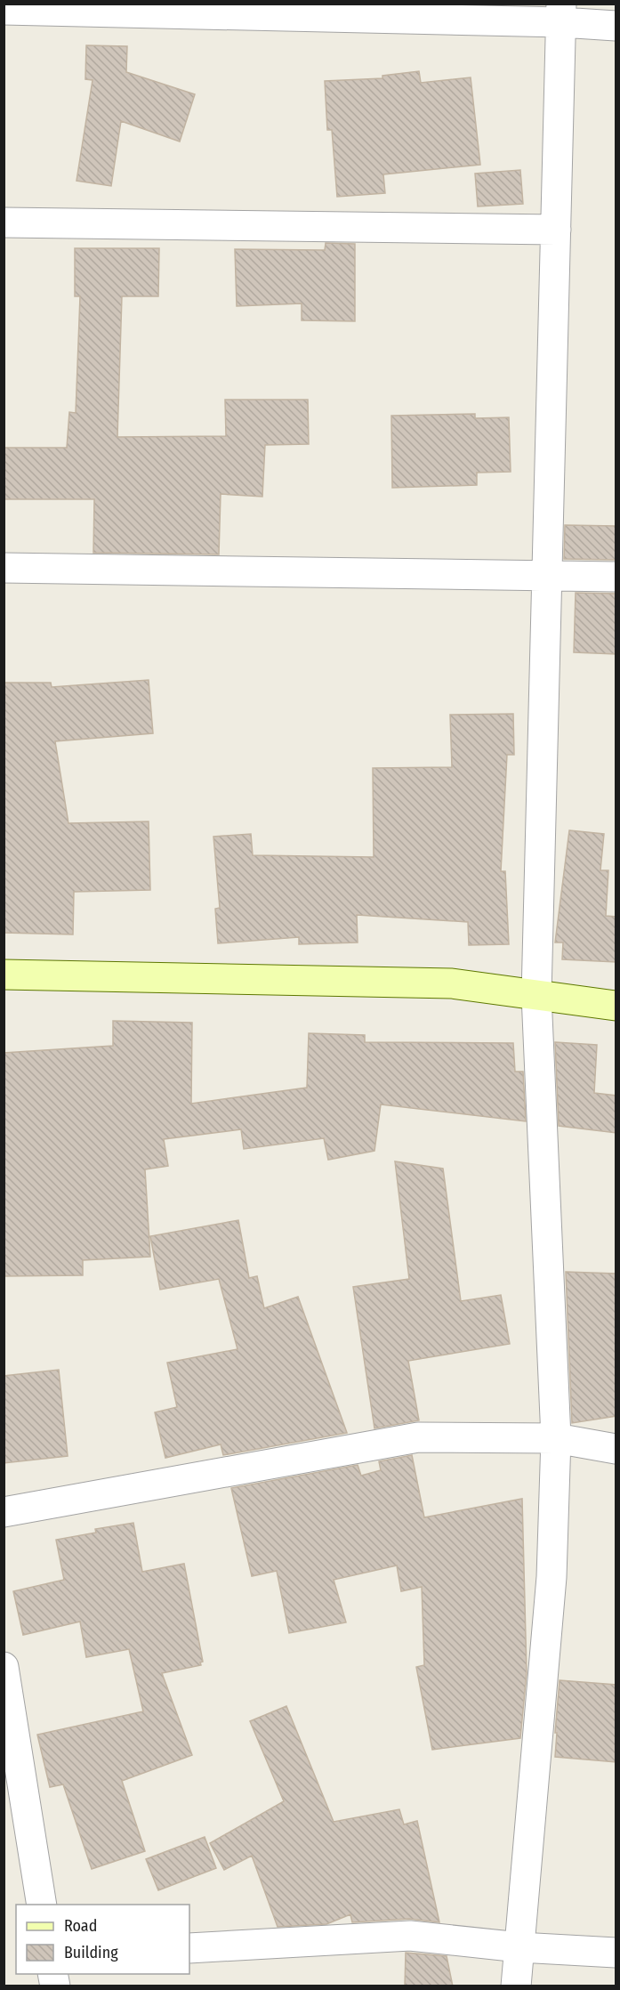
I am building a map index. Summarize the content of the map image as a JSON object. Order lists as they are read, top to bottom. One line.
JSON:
{"legend":["Road","Building"]}
